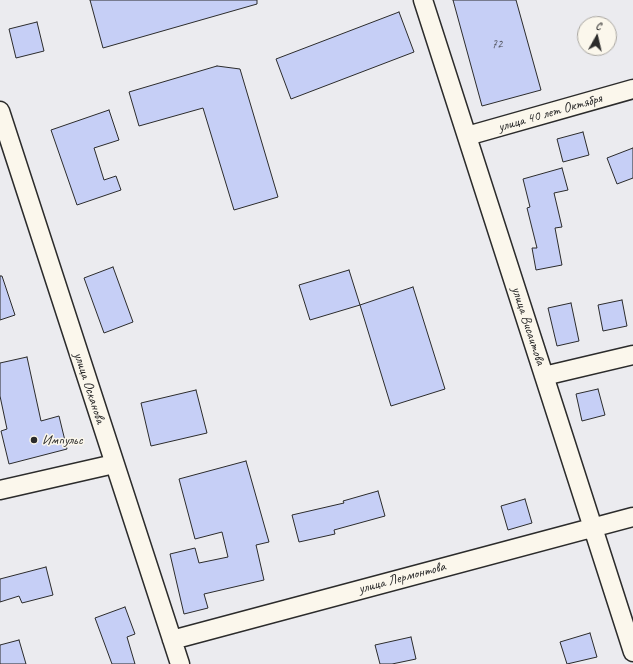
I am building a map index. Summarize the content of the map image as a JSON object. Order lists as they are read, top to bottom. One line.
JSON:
{"streets":{"street":["улица 40 лет Октября","улица Висаитова","улица Осканова","улица Лермонтова"]},"crossings":[["улица 40 лет Октября","улица Висаитова"],["улица Висаитова","улица Лермонтова"],["улица Осканова","улица Лермонтова"]],"places":["Импульс"],"house_numbers":["72"],"north":"top"}
